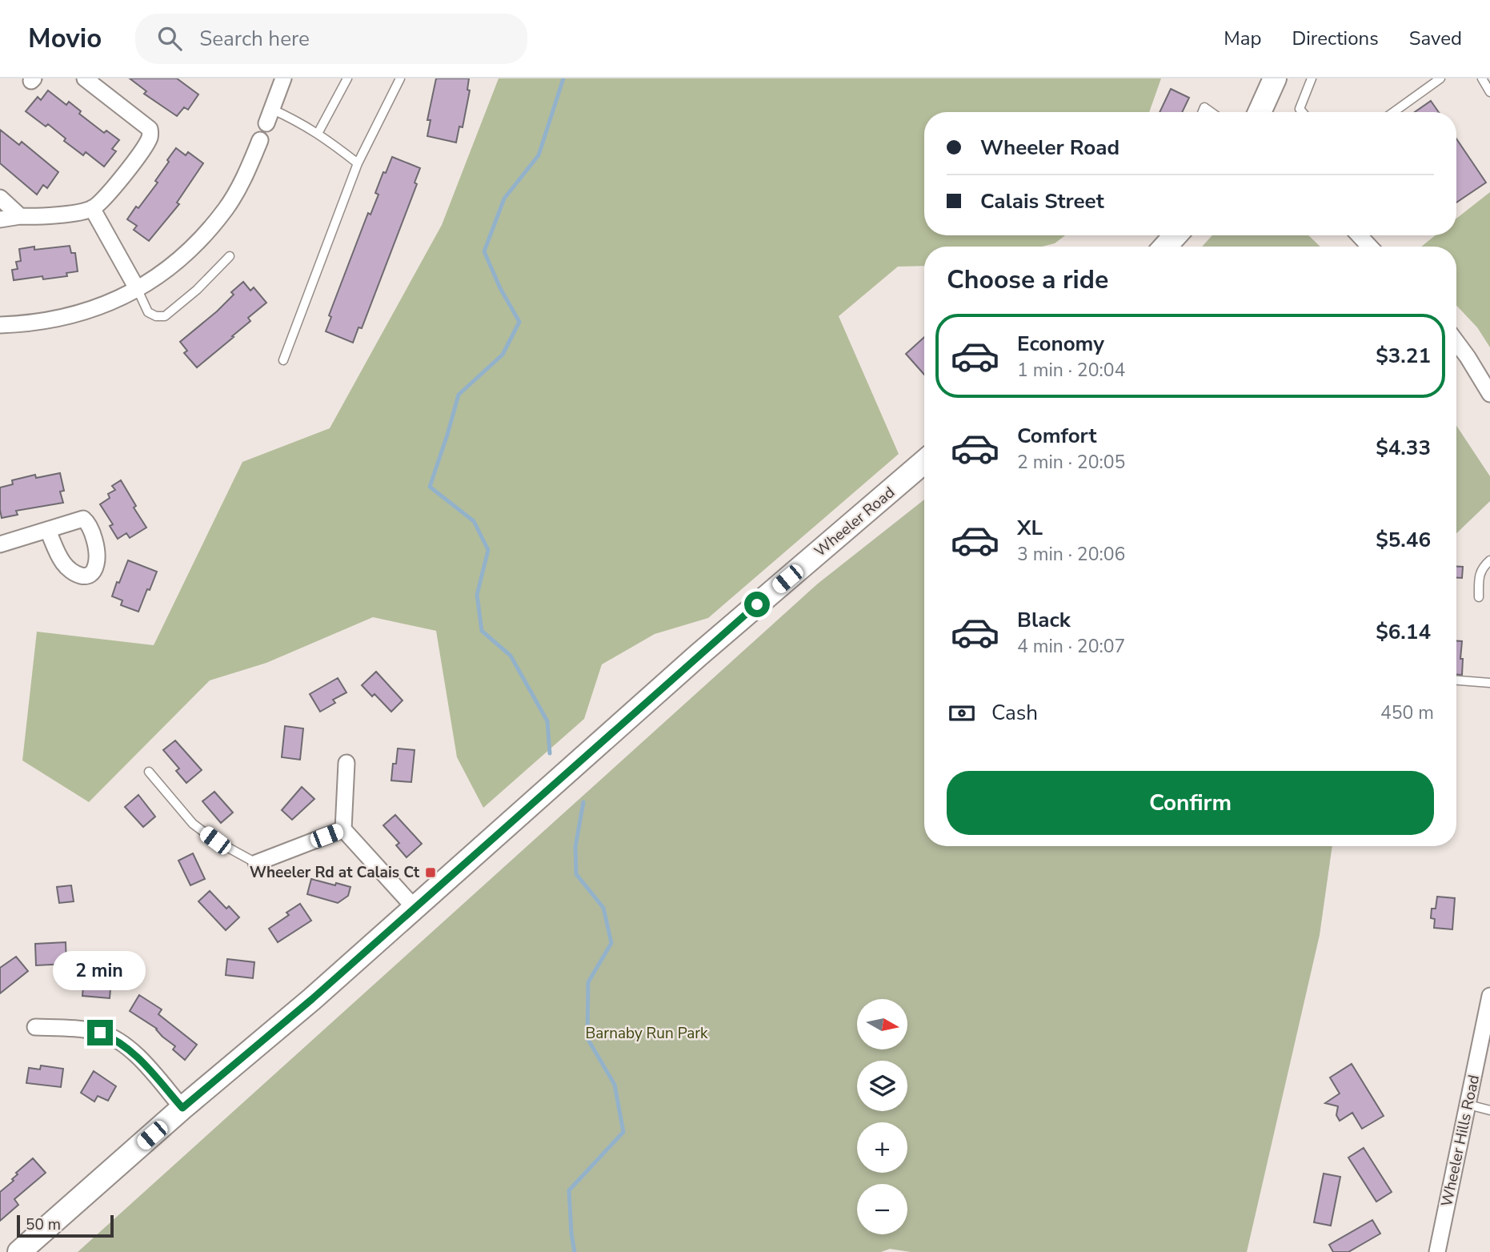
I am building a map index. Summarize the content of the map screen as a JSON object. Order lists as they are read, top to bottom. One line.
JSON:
{"streets":{"main road":["Wheeler Road"],"street":["Wheeler Hills Road"]},"parks":["Barnaby Run Park"],"places":{"transit":["Wheeler Rd at Calais Ct"]},"scale_bar":"50 m","north":"right","page":{"header":"Movio","search":"Search here","nav":["Map","Directions","Saved"],"banner":["Wheeler Road","Calais Street"],"heading":"Choose a ride","list":[{"name":"Economy","note":"1 min · 20:04","value":"$3.21"},{"name":"Comfort","note":"2 min · 20:05","value":"$4.33"},{"name":"XL","note":"3 min · 20:06","value":"$5.46"},{"name":"Black","note":"4 min · 20:07","value":"$6.14"}],"pay":["Cash","450 m"],"buttons":"Confirm","bubble":"2 min","map_buttons":["+","−"],"scale":"50 m"}}
